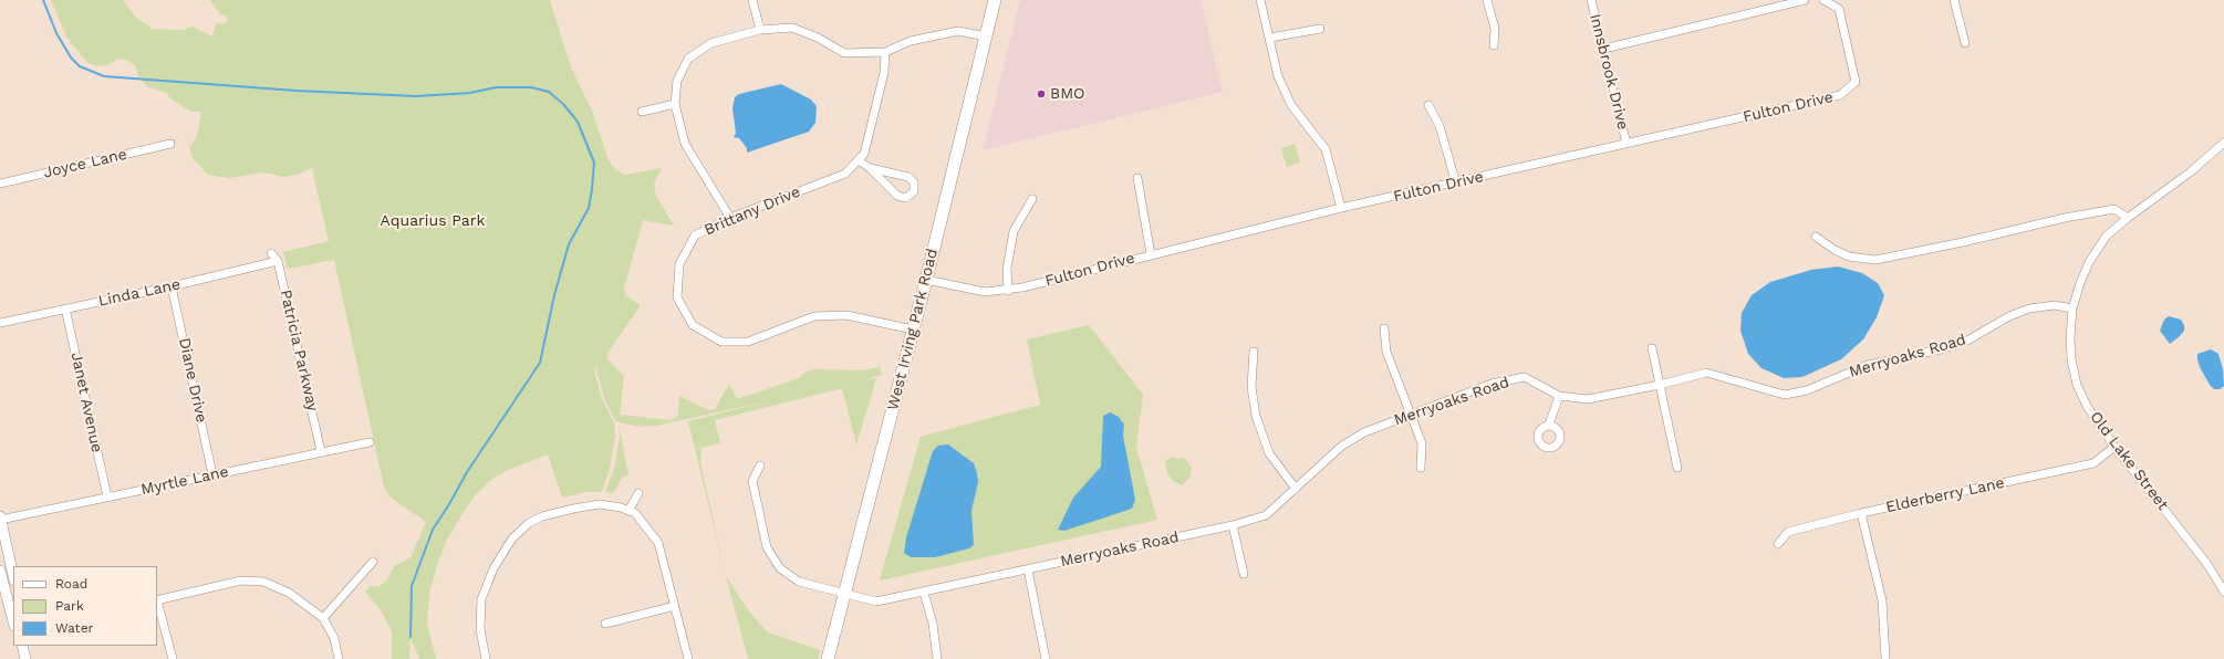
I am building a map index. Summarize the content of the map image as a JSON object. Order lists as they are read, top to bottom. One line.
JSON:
{"streets":{"main road":["West Irving Park Road"],"street":["Innsbrook Drive","Fulton Drive","Joyce Lane","Brittany Drive","Linda Lane","Patricia Parkway","Merryoaks Road","Diane Drive","Janet Avenue","Old Lake Street","Myrtle Lane","Elderberry Lane"]},"crossings":[["Innsbrook Drive","Fulton Drive"],["Fulton Drive","West Irving Park Road"],["Brittany Drive","West Irving Park Road"],["Linda Lane","Patricia Parkway"],["Linda Lane","Diane Drive"],["Linda Lane","Janet Avenue"],["West Irving Park Road","Merryoaks Road"],["Patricia Parkway","Myrtle Lane"],["Merryoaks Road","Old Lake Street"],["Diane Drive","Myrtle Lane"],["Janet Avenue","Myrtle Lane"],["Old Lake Street","Elderberry Lane"]],"parks":["Aquarius Park"],"places":["BMO"],"legend":["Road","Park","Water"]}
